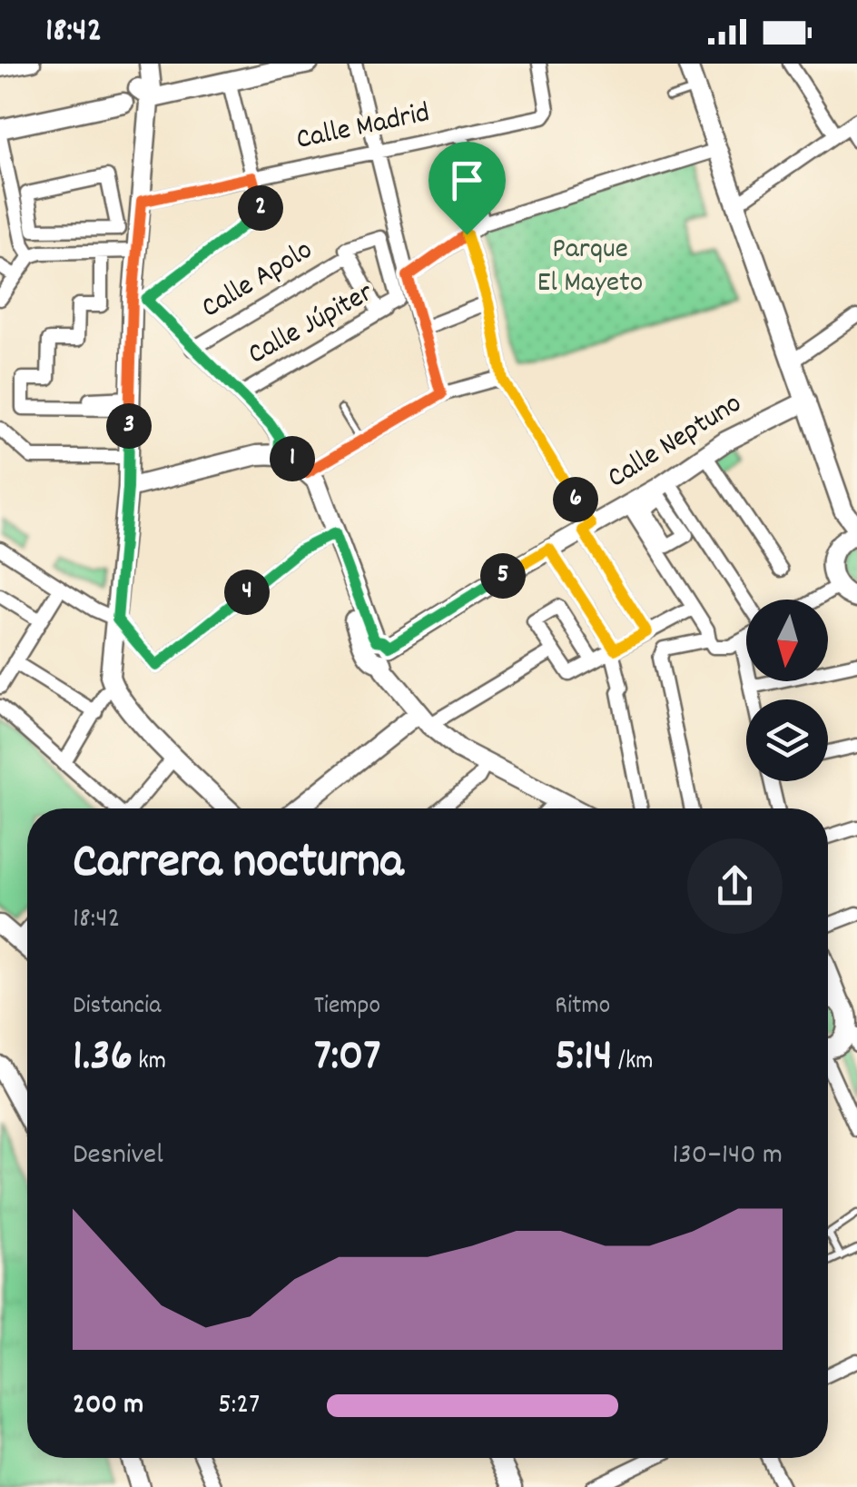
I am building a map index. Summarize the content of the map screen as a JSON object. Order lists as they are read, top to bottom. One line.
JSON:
{"streets":{"street":["Calle Madrid","Calle Apolo","Calle Júpiter","Calle Neptuno"]},"parks":["Parque El Mayeto"],"north":"bottom","page":{"status":"18:42","pins":["2","3","1","6","5","4"],"heading":["Carrera nocturna","18:42"],"stats":[["Distancia","1.36 km"],["Tiempo","7:07"],["Ritmo","5:14 /km"]],"chart":["Desnivel","130–140 m"],"list":[{"name":"200 m","note":"5:27"}]}}
